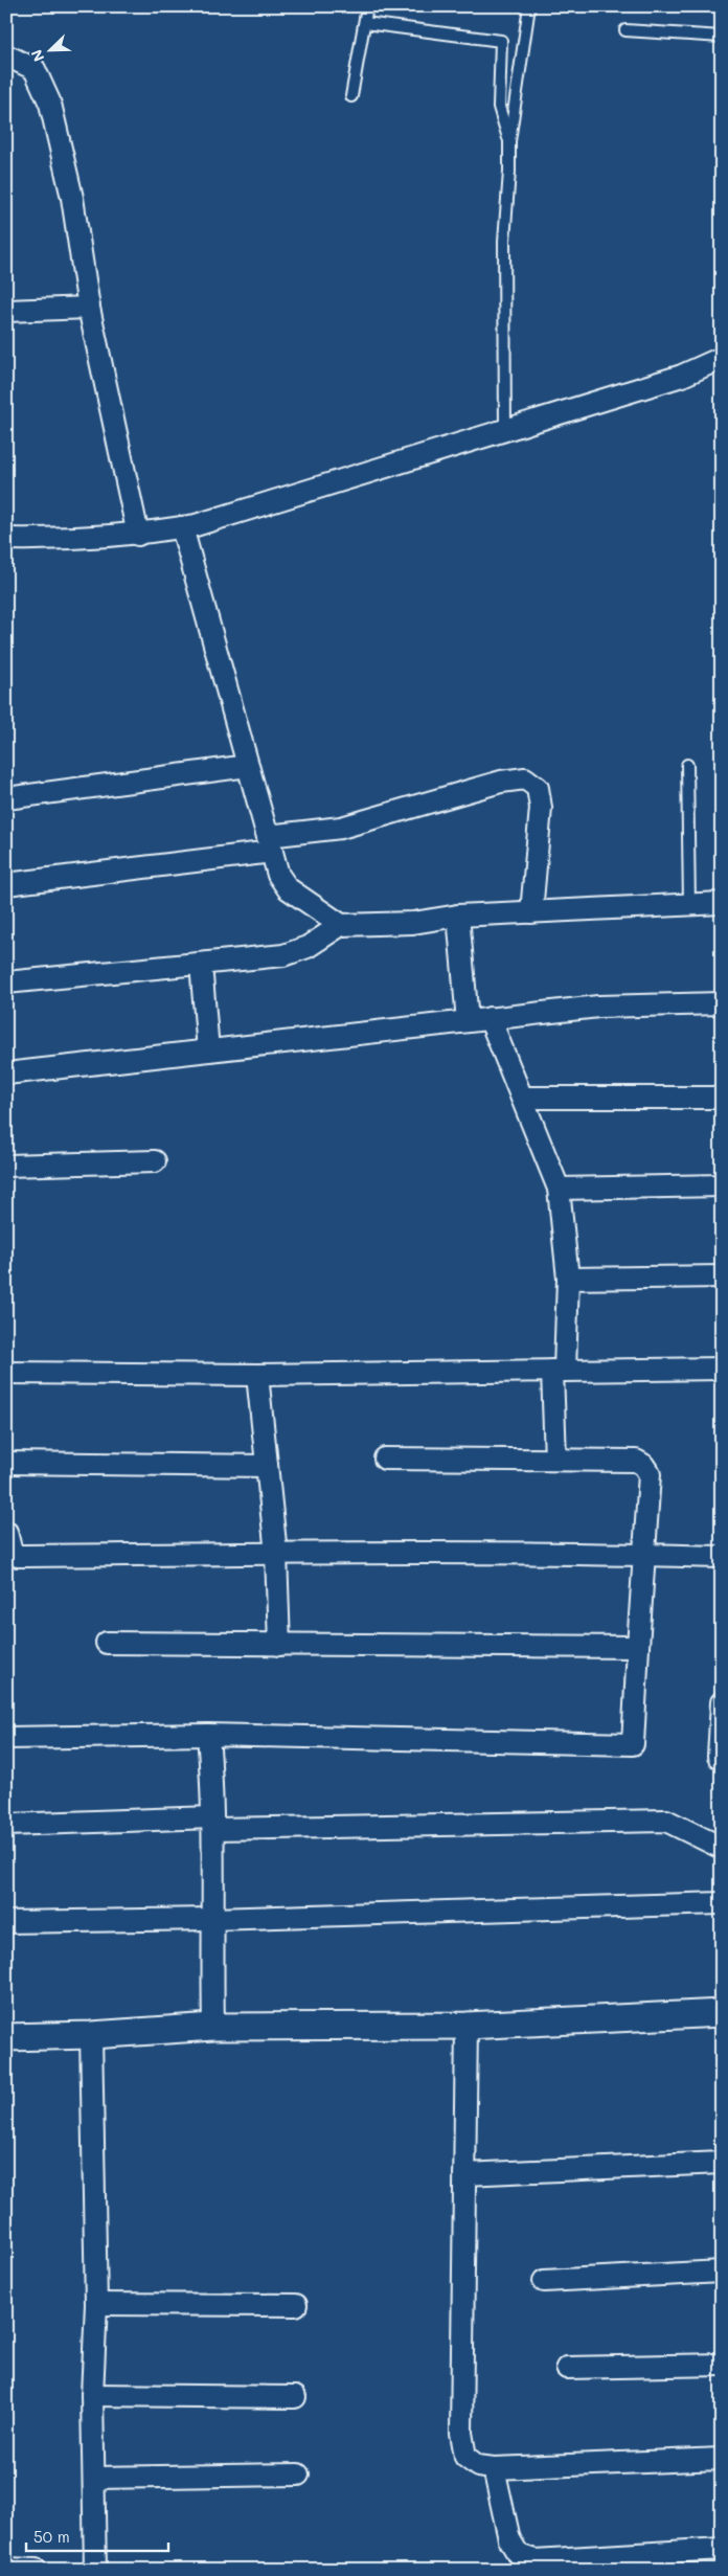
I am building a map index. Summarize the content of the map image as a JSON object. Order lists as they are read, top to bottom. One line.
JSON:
{"scale_bar":"50 m","north":"bottom left"}
